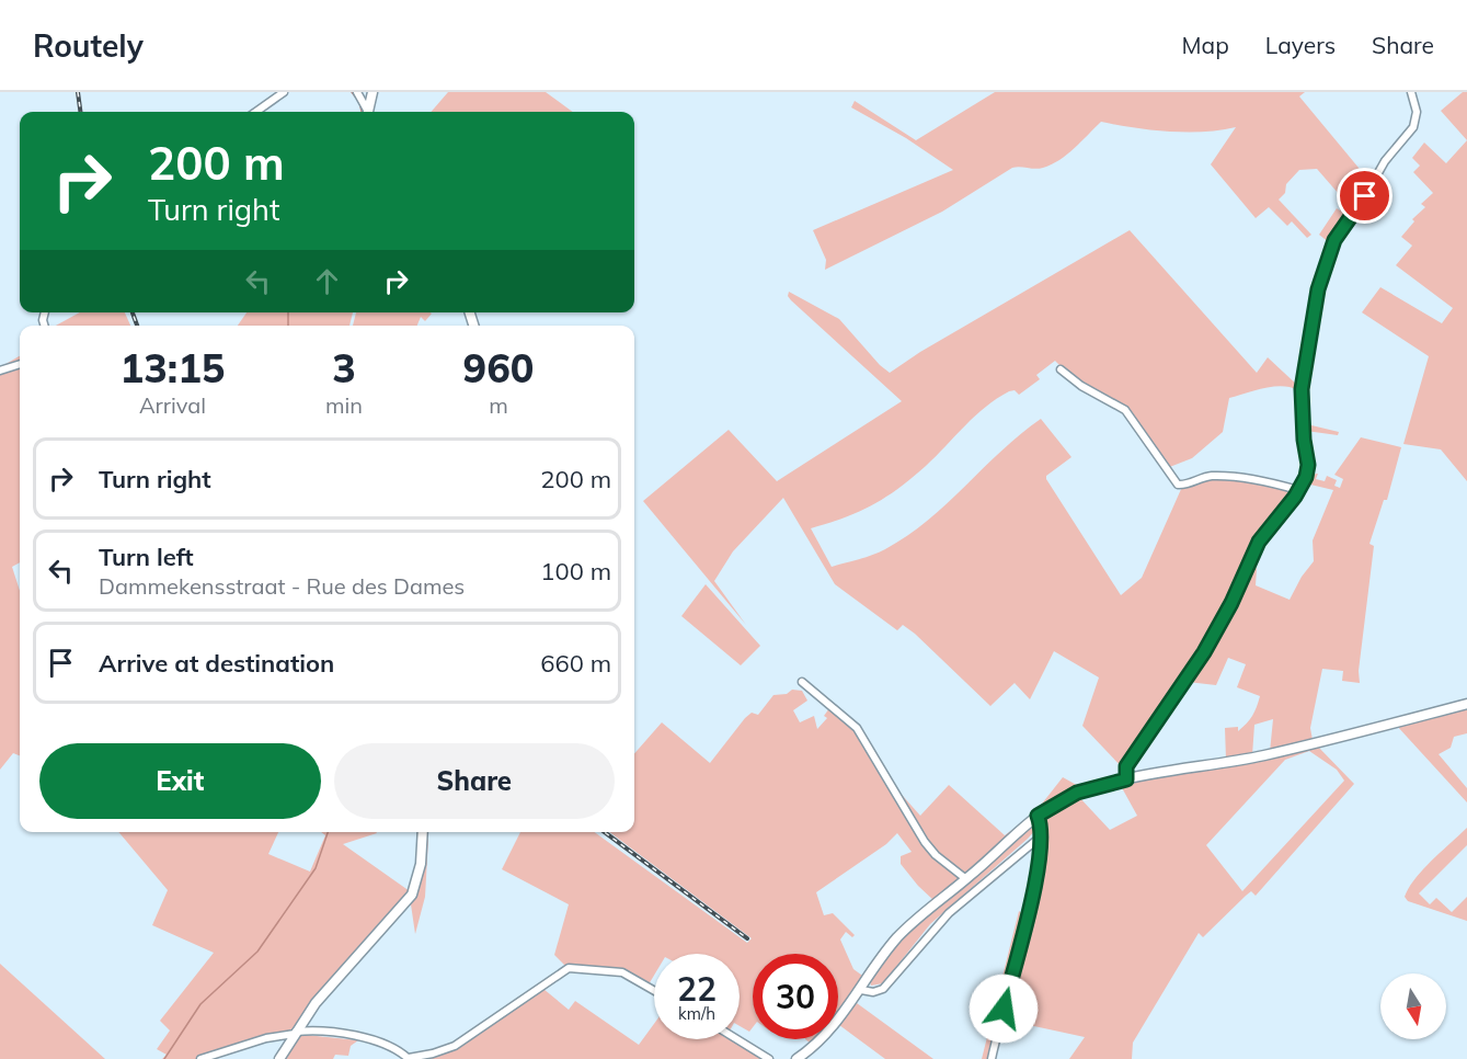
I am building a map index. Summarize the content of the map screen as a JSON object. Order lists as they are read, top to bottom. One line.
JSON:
{"north":"bottom","page":{"header":"Routely","nav":["Map","Layers","Share"],"turn":["200 m","Turn right"],"eta":["13:15","Arrival","3","min","960","m"],"list":[{"name":"Turn right","value":"200 m"},{"name":"Turn left","note":"Dammekensstraat - Rue des Dames","value":"100 m"},{"name":"Arrive at destination","value":"660 m"}],"buttons":["Exit","Share"],"speed":"22 km/h","limit":"30"}}
